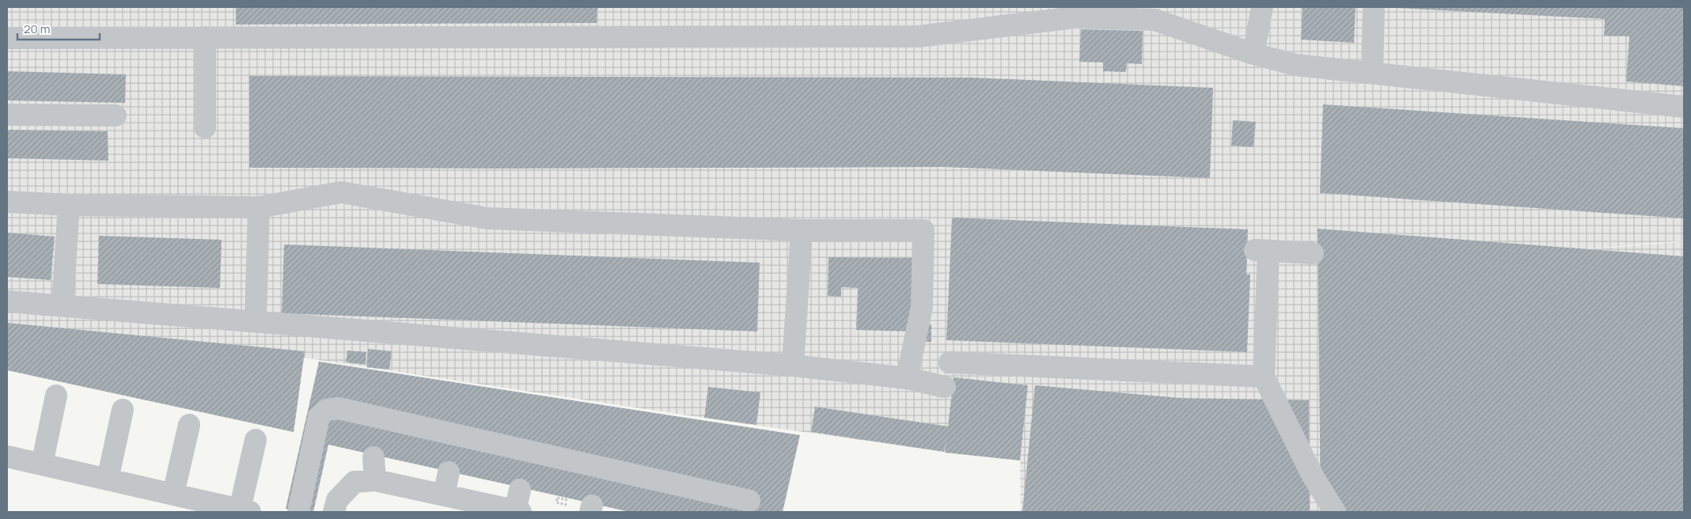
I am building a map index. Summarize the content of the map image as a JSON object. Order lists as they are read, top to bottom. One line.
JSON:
{"scale_bar":"20 m"}
